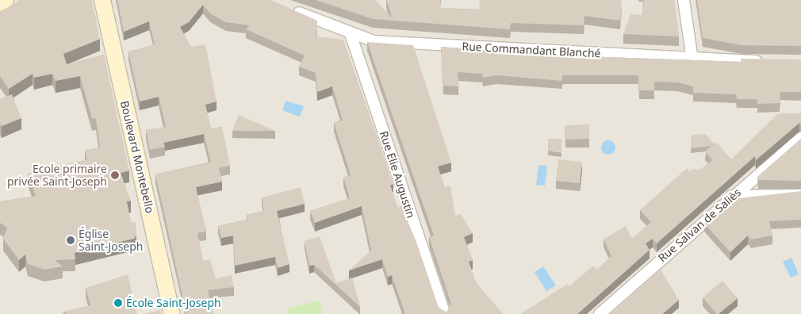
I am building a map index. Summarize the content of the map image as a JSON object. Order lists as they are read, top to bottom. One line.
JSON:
{"streets":{"main road":["Boulevard Montebello"],"street":["Rue Commandant Blanché","Rue Elie Augustin","Rue Salvan de Saliès"]},"crossings":[["Rue Commandant Blanché","Rue Elie Augustin"]],"places":["Ecole primaire privée Saint-Joseph","Église Saint-Joseph","École Saint-Joseph"]}
